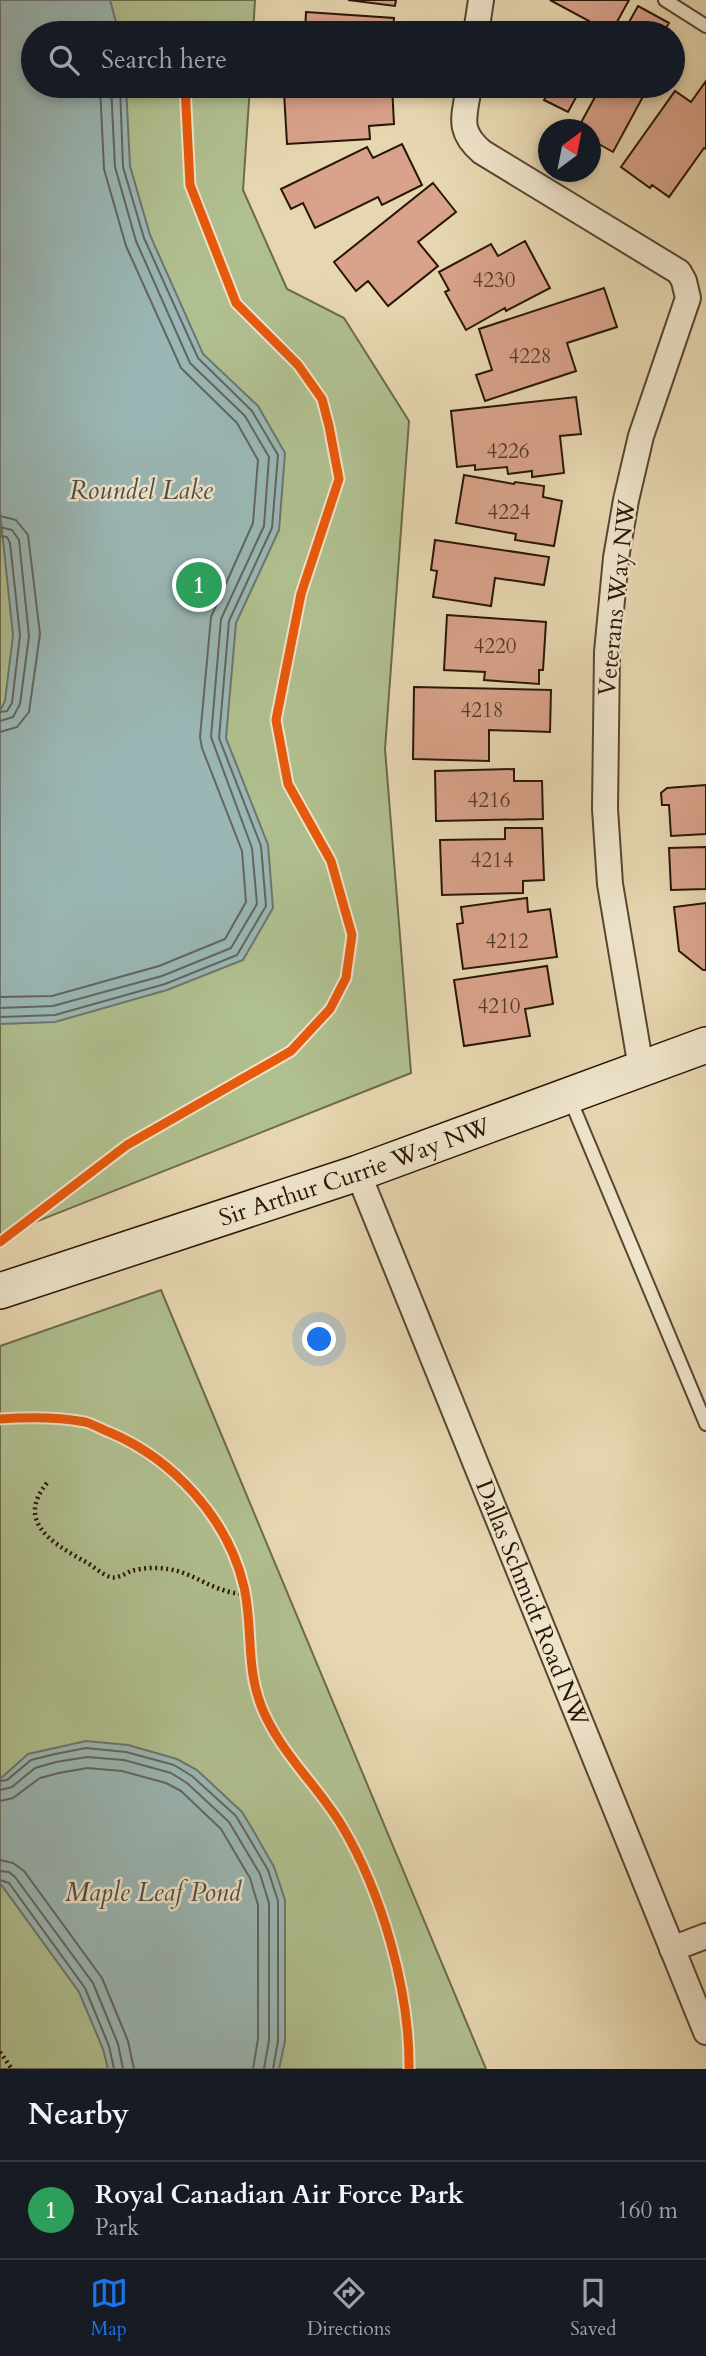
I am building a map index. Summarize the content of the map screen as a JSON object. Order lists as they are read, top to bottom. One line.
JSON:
{"streets":{"street":["Veterans Way NW","Sir Arthur Currie Way NW","Dallas Schmidt Road NW"]},"crossings":[["Veterans Way NW","Sir Arthur Currie Way NW"],["Sir Arthur Currie Way NW","Dallas Schmidt Road NW"]],"water":["Roundel Lake","Maple Leaf Pond"],"house_numbers":["4230","4228","4226","4224","4220","4218","4216","4214","4212","4210"],"north":"top right","page":{"search":"Search here","pins":"1","heading":"Nearby","list":[{"mark":"1","name":"Royal Canadian Air Force Park","note":"Park","value":"160 m"}],"nav":["Map","Directions","Saved"]}}
